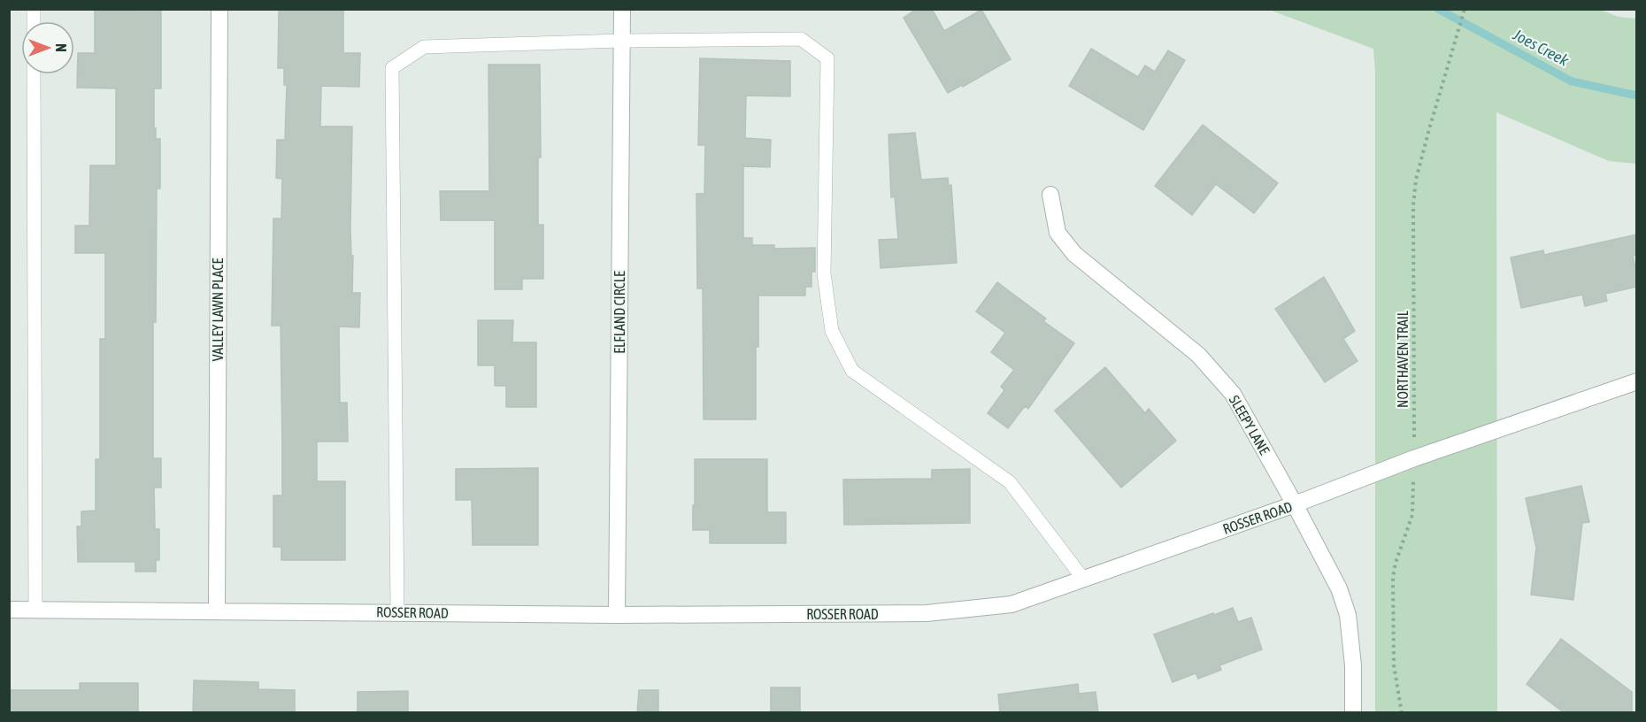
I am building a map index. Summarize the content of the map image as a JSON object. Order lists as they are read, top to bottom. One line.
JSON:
{"streets":{"street":["VALLEY LAWN PLACE","ELFLAND CIRCLE","SLEEPY LANE","ROSSER ROAD"],"path":["NORTHAVEN TRAIL"]},"crossings":[["VALLEY LAWN PLACE","ROSSER ROAD"],["ELFLAND CIRCLE","ROSSER ROAD"],["NORTHAVEN TRAIL","ROSSER ROAD"],["SLEEPY LANE","ROSSER ROAD"]],"water":["Joes Creek"],"north":"right"}
